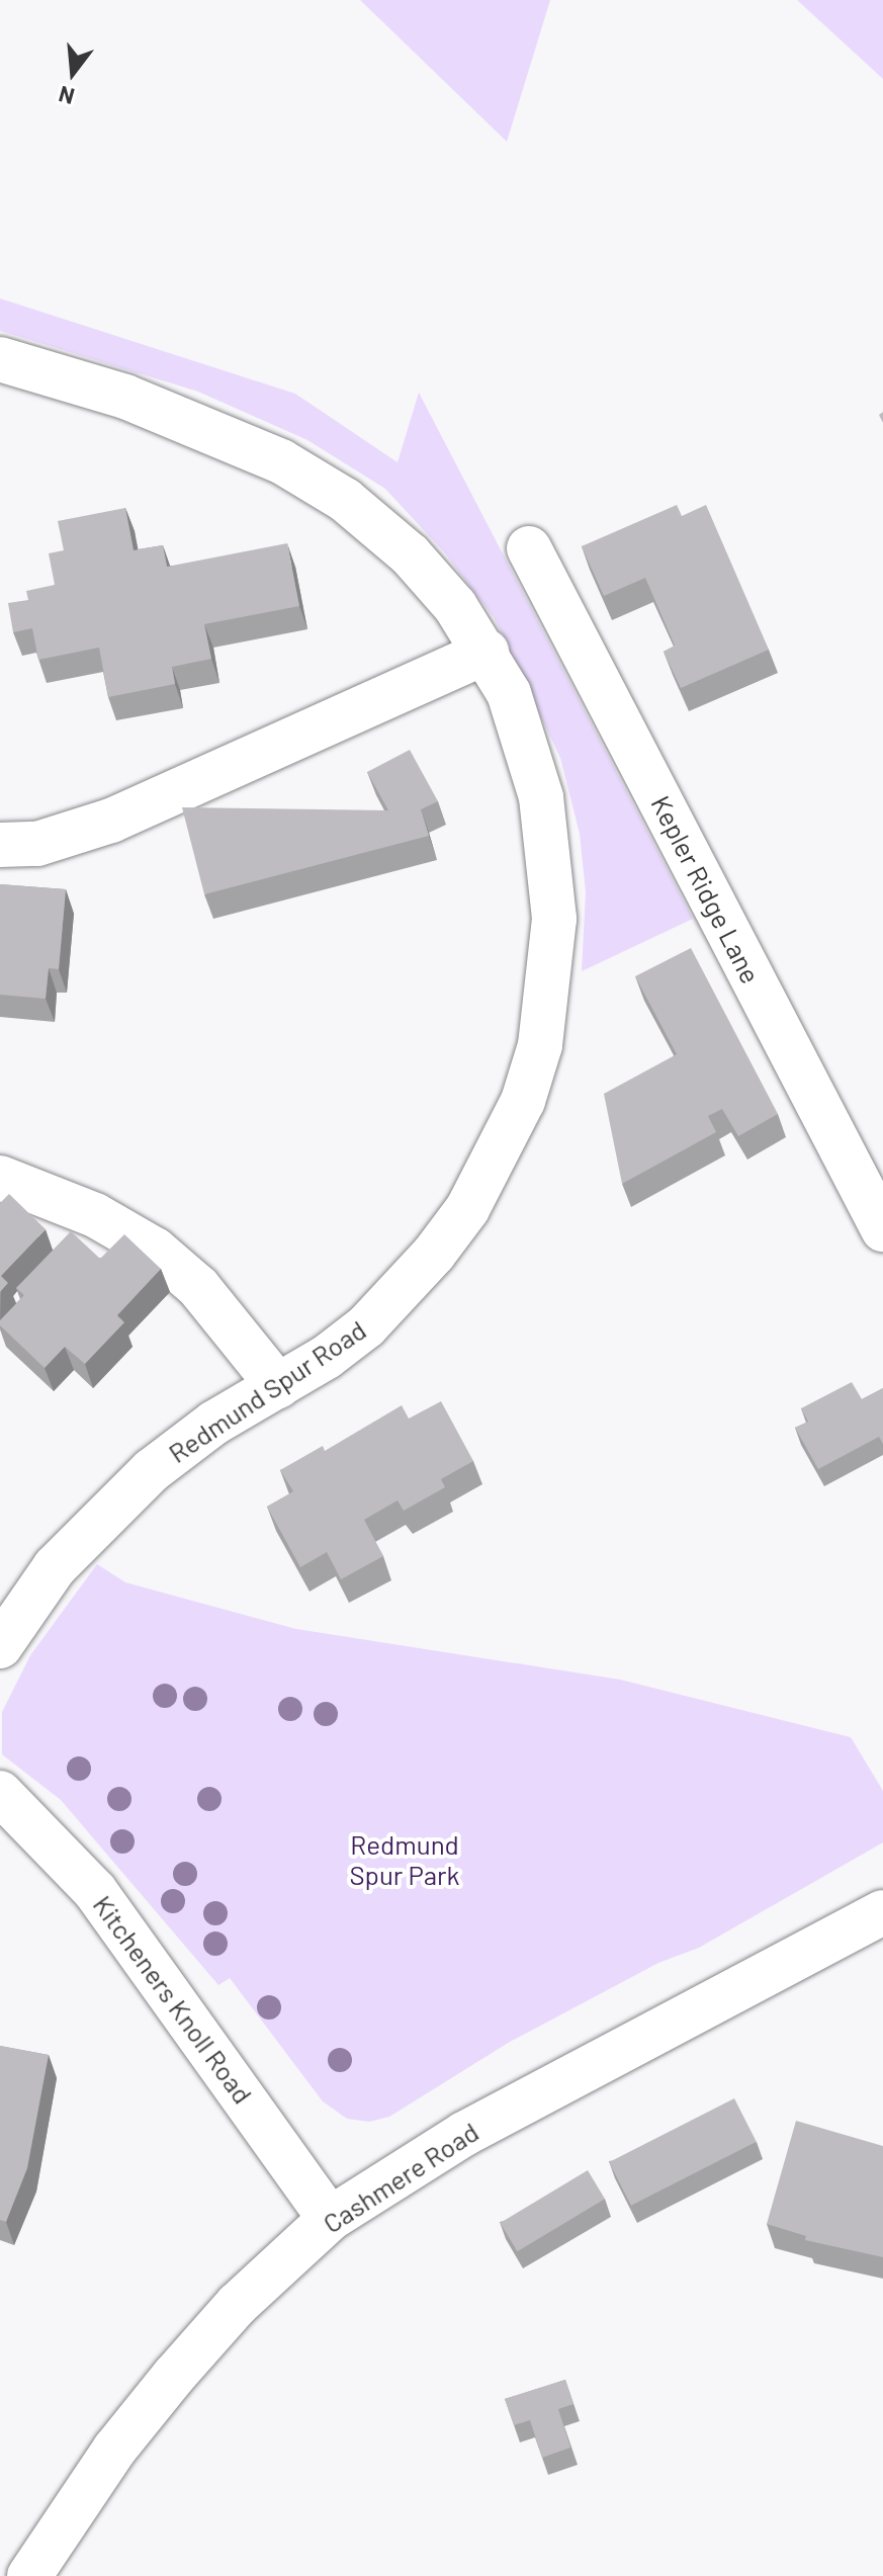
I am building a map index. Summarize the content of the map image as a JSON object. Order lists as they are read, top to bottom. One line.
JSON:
{"streets":{"street":["Kepler Ridge Lane","Redmund Spur Road","Kitcheners Knoll Road","Cashmere Road"]},"crossings":[["Kitcheners Knoll Road","Cashmere Road"]],"parks":["Redmund Spur Park"],"north":"bottom"}
